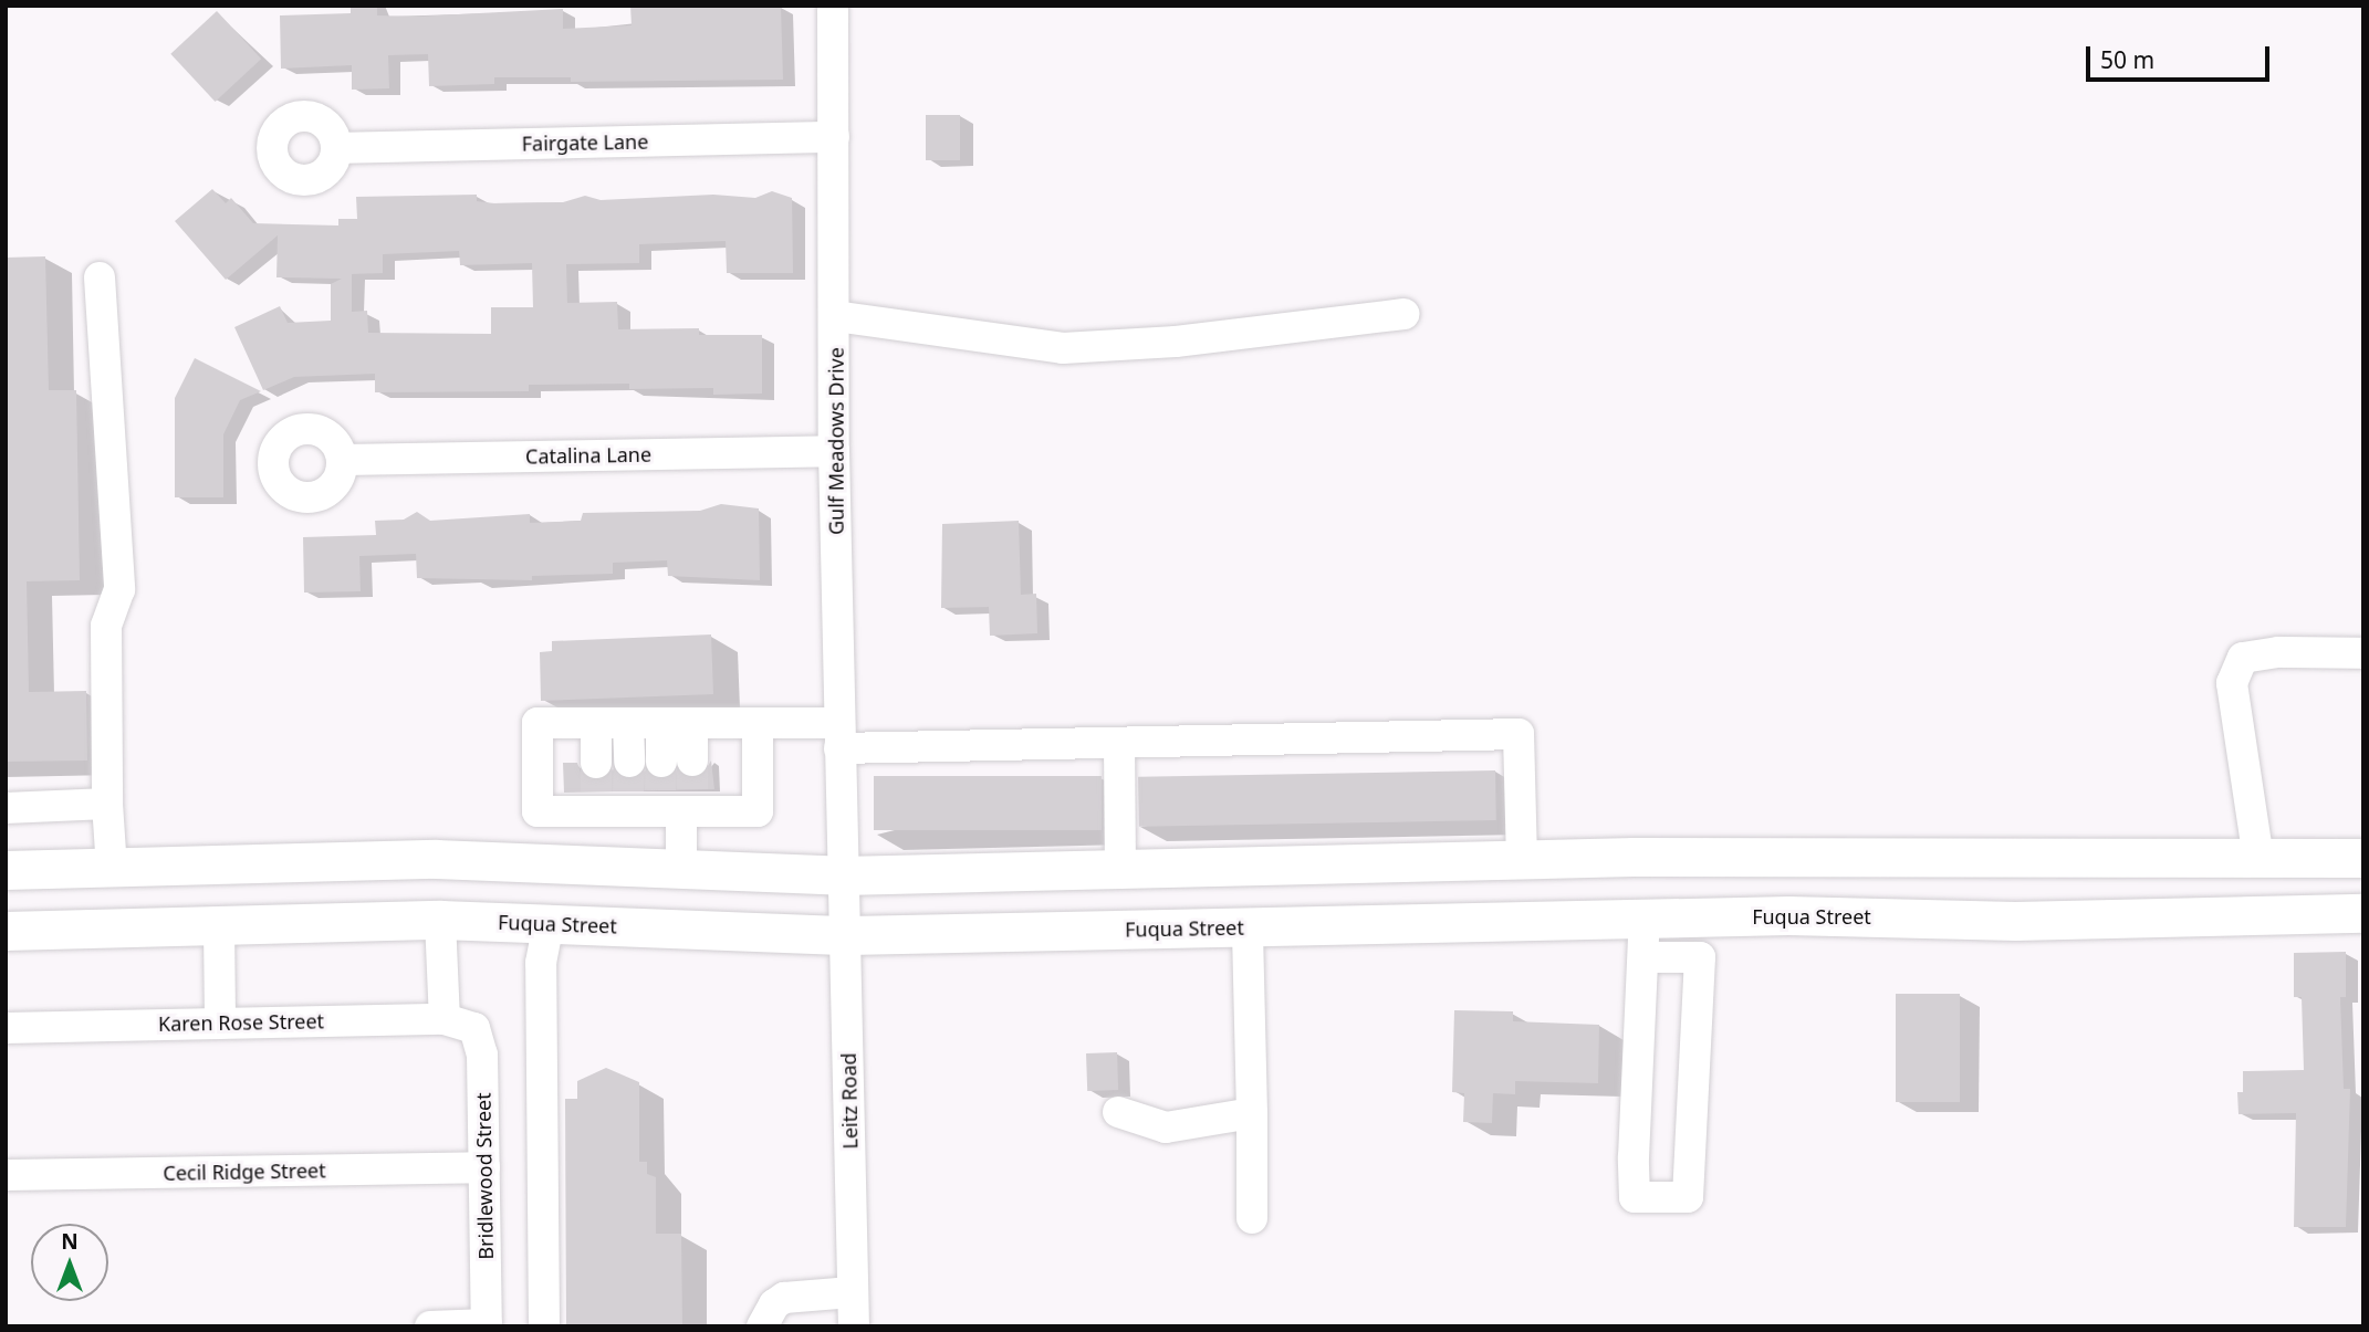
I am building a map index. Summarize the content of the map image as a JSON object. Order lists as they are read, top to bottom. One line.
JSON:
{"streets":{"main road":["Fuqua Street"],"street":["Fairgate Lane","Gulf Meadows Drive","Catalina Lane","Karen Rose Street","Leitz Road","Cecil Ridge Street","Bridlewood Street"]},"crossings":[["Fairgate Lane","Gulf Meadows Drive"],["Gulf Meadows Drive","Catalina Lane"],["Gulf Meadows Drive","Leitz Road"],["Fuqua Street","Leitz Road"],["Karen Rose Street","Bridlewood Street"],["Cecil Ridge Street","Bridlewood Street"]],"scale_bar":"50 m","north":"top"}
